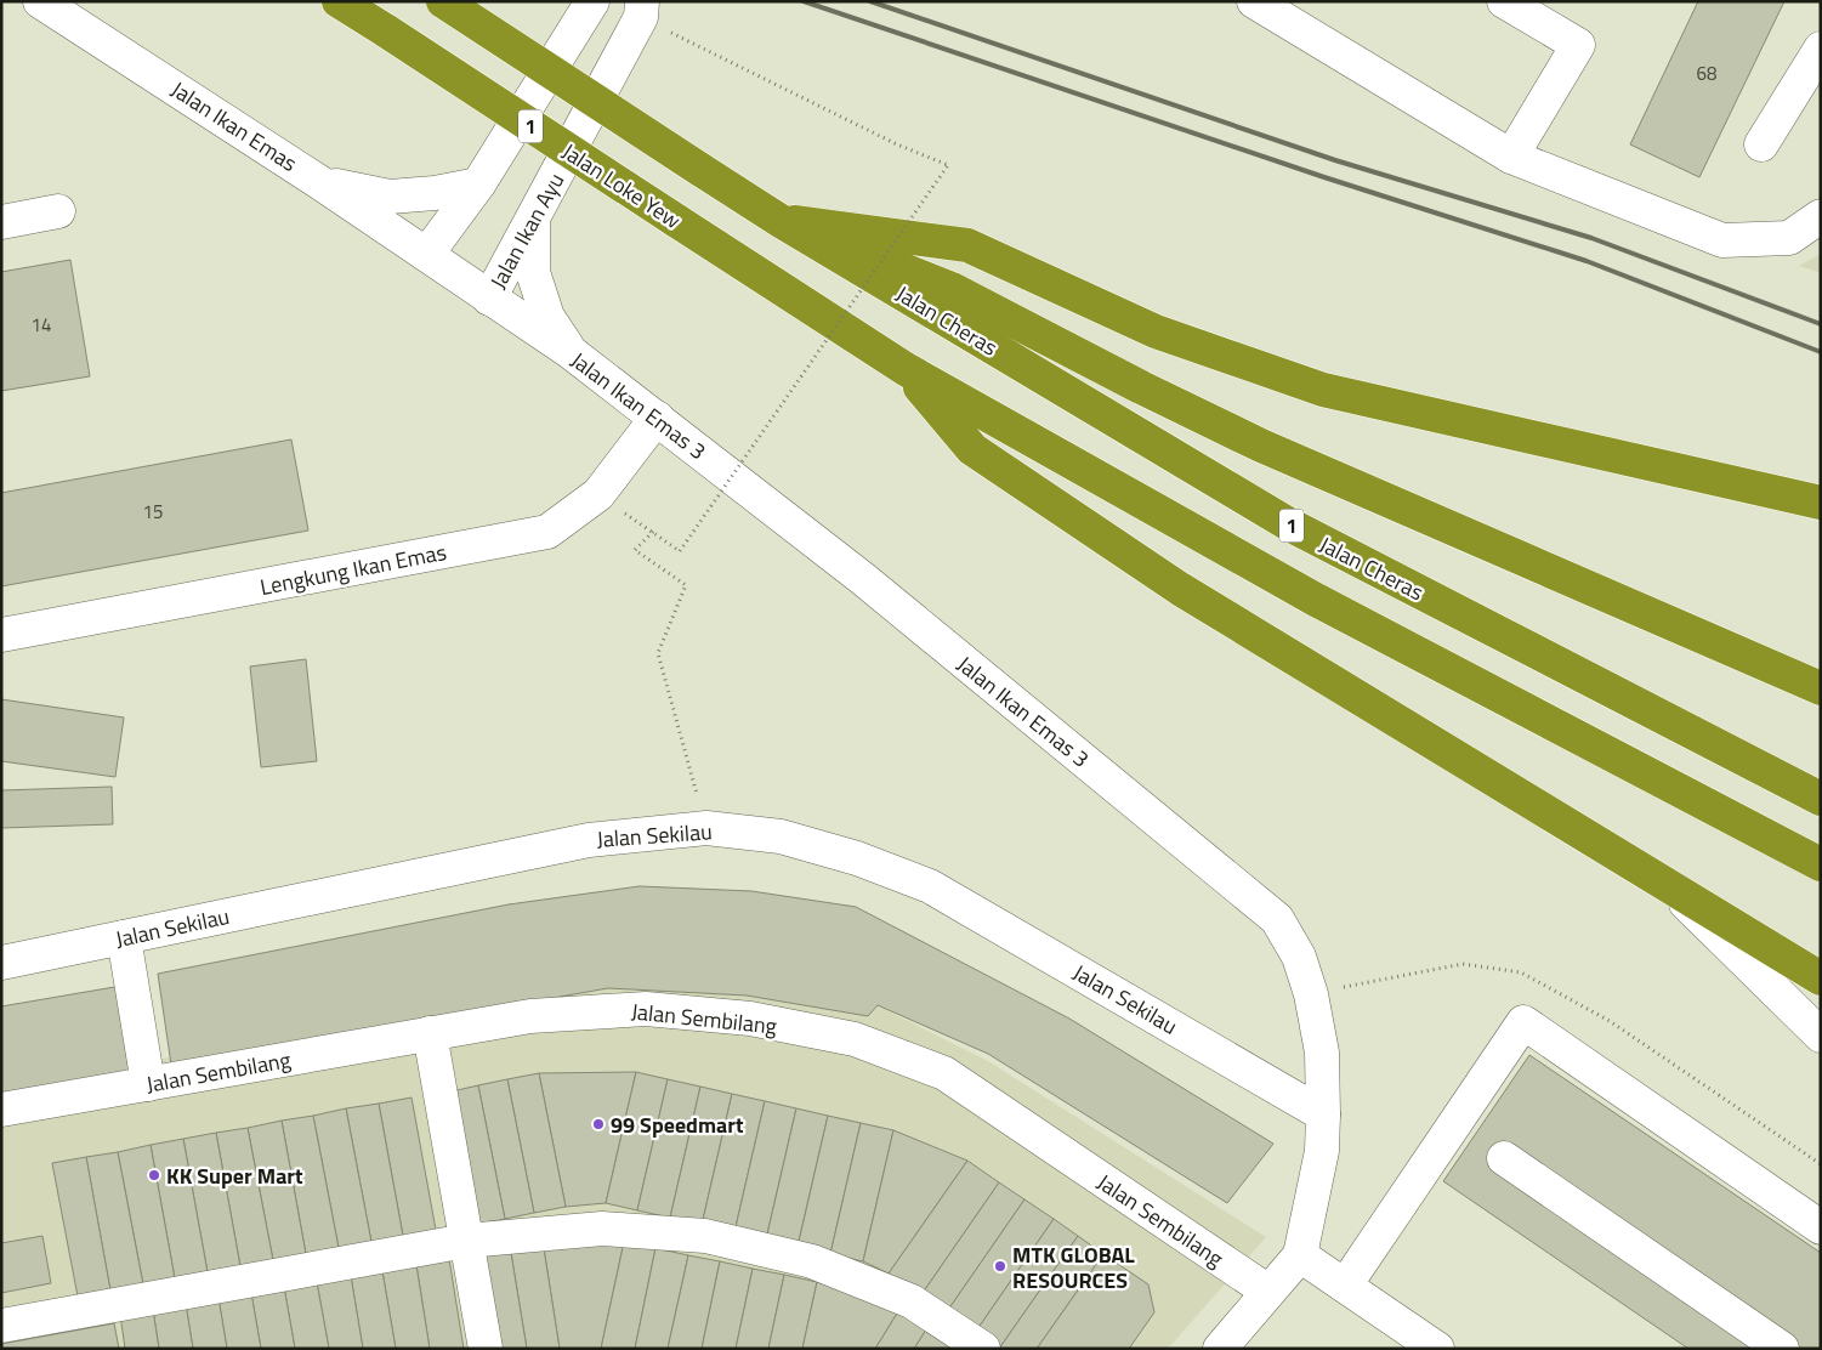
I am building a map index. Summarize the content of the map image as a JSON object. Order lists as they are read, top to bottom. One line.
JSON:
{"streets":{"highway":["1","Jalan Loke Yew","Jalan Cheras"],"street":["Jalan Ikan Emas","Jalan Ikan Ayu","Jalan Ikan Emas 3","Lengkung Ikan Emas","Jalan Sekilau","Jalan Sembilang"]},"crossings":[["Jalan Ikan Emas","Jalan Ikan Ayu"],["Jalan Ikan Emas","Jalan Ikan Emas 3"],["1","Jalan Loke Yew"],["1","Jalan Cheras"],["Jalan Ikan Ayu","Jalan Ikan Emas 3"],["Jalan Ikan Emas 3","Lengkung Ikan Emas"],["Jalan Ikan Emas 3","Jalan Sekilau"]],"places":["99 Speedmart","KK Super Mart","MTK GLOBAL RESOURCES"],"house_numbers":["68","14","15"]}
